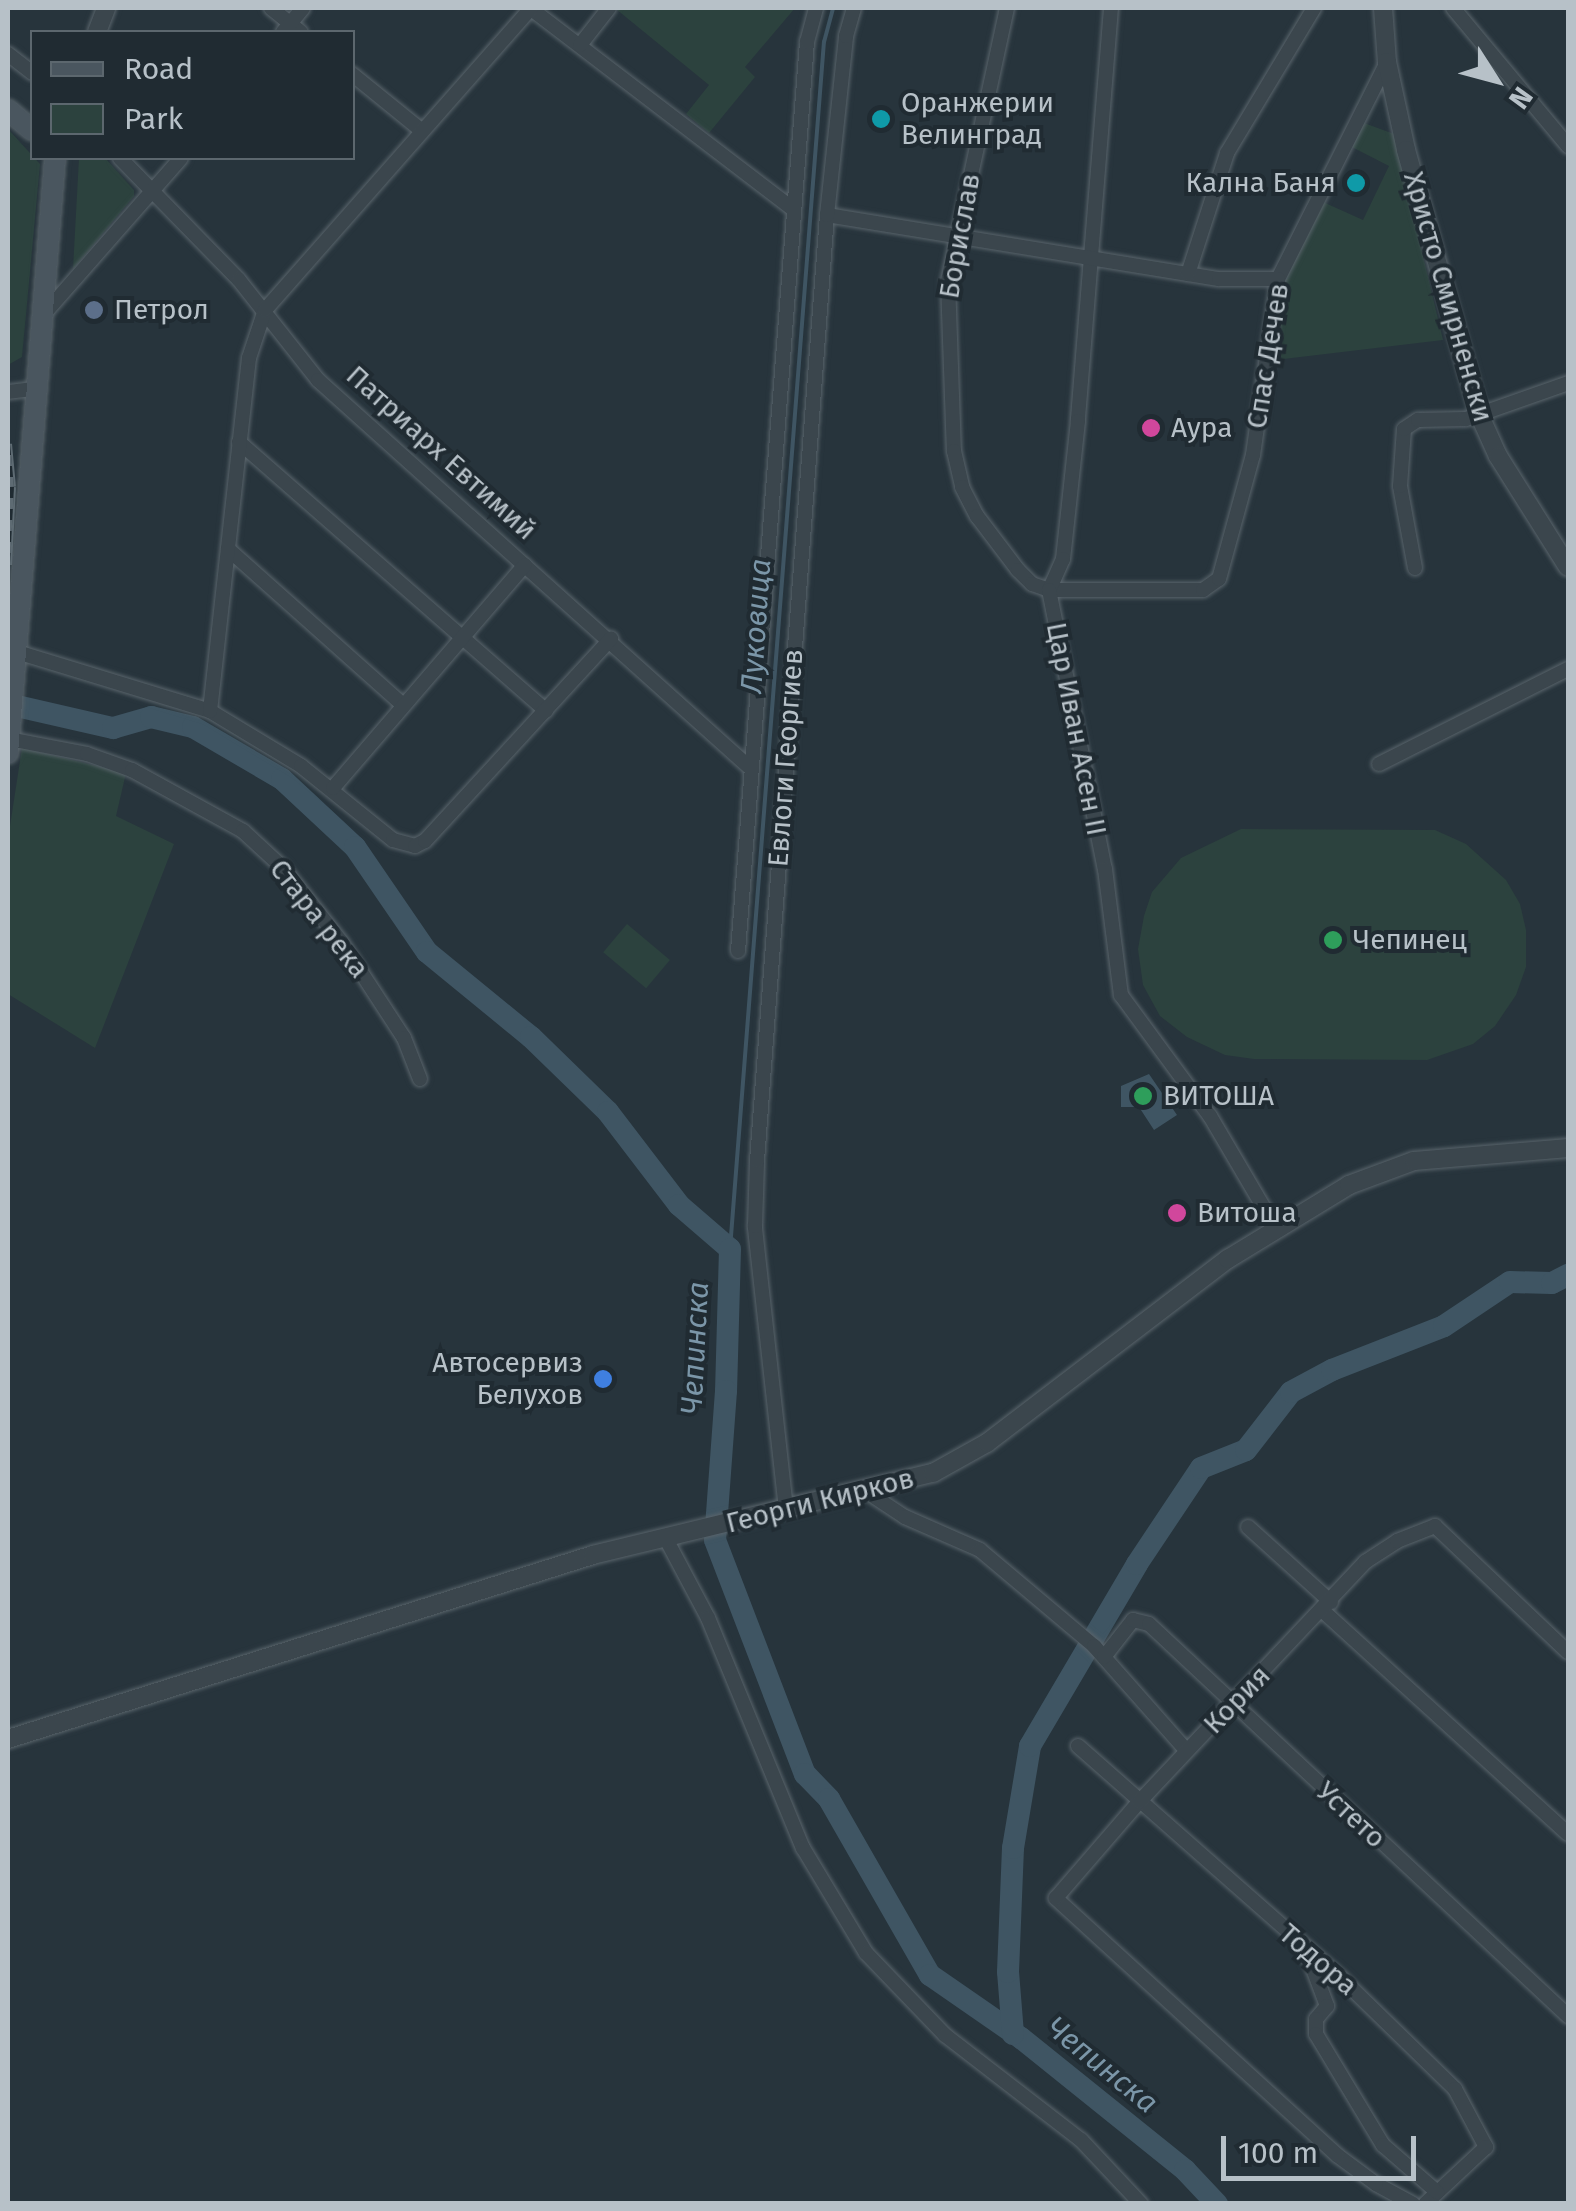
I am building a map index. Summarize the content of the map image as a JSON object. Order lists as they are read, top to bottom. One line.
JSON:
{"streets":{"street":["Борислав","Христо Смирненски","Спас Дечев","Патриарх Евтимий","Цар Иван Асен II","Евлоги Георгиев","Стара река","Георги Кирков","Кория","Устето","Тодора"]},"crossings":[["Борислав","Спас Дечев"],["Борислав","Цар Иван Асен II"],["Христо Смирненски","Спас Дечев"],["Спас Дечев","Цар Иван Асен II"],["Патриарх Евтимий","Евлоги Георгиев"],["Цар Иван Асен II","Георги Кирков"],["Евлоги Георгиев","Георги Кирков"],["Кория","Устето"],["Кория","Тодора"]],"water":["Луковица","Чепинска"],"places":["Оранжерии Велинград","Кална Баня","Петрол","Аура","Чепинец","ВИТОША","Витоша","Автосервиз Белухов"],"legend":["Road","Park"],"scale_bar":"100 m","north":"bottom right"}
